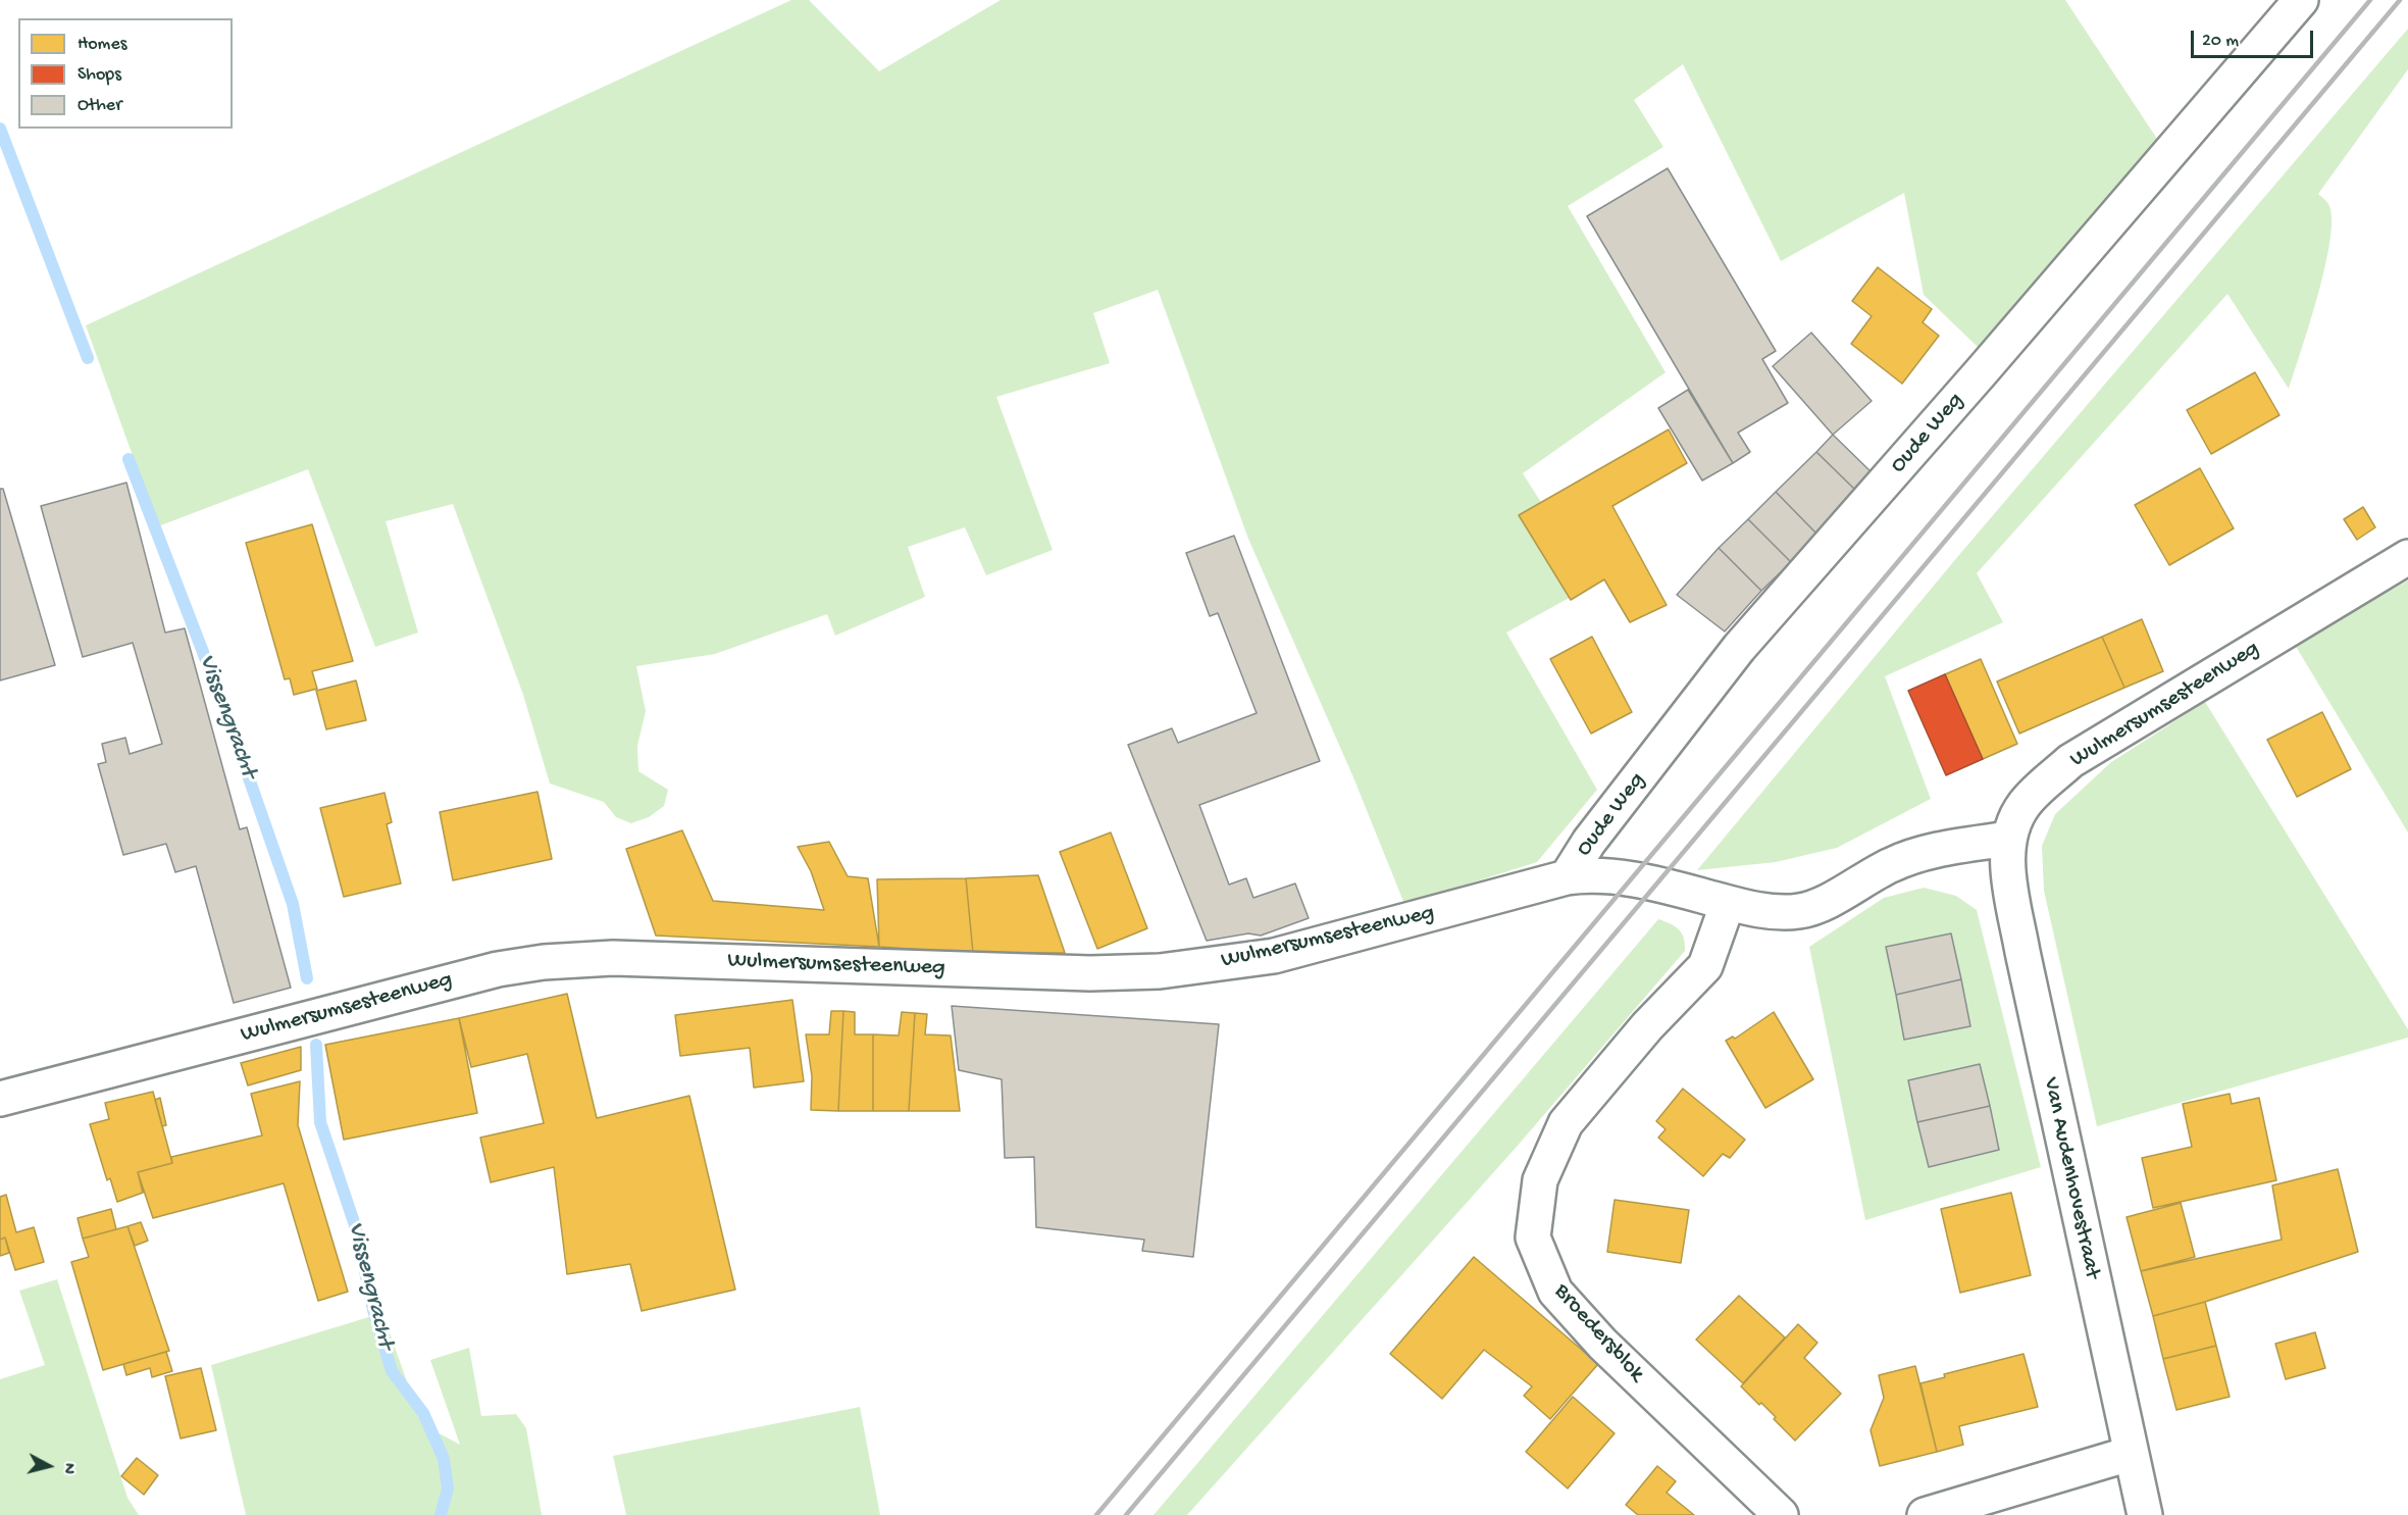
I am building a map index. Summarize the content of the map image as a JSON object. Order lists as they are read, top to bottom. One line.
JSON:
{"streets":{"street":["Oude Weg","Wulmersumsesteenweg","Van Audenhovestraat","Broedersblok"]},"crossings":[["Oude Weg","Wulmersumsesteenweg"],["Wulmersumsesteenweg","Van Audenhovestraat"],["Wulmersumsesteenweg","Broedersblok"]],"water":["Vissengracht"],"legend":["Homes","Shops","Other"],"scale_bar":"20 m","north":"right"}
